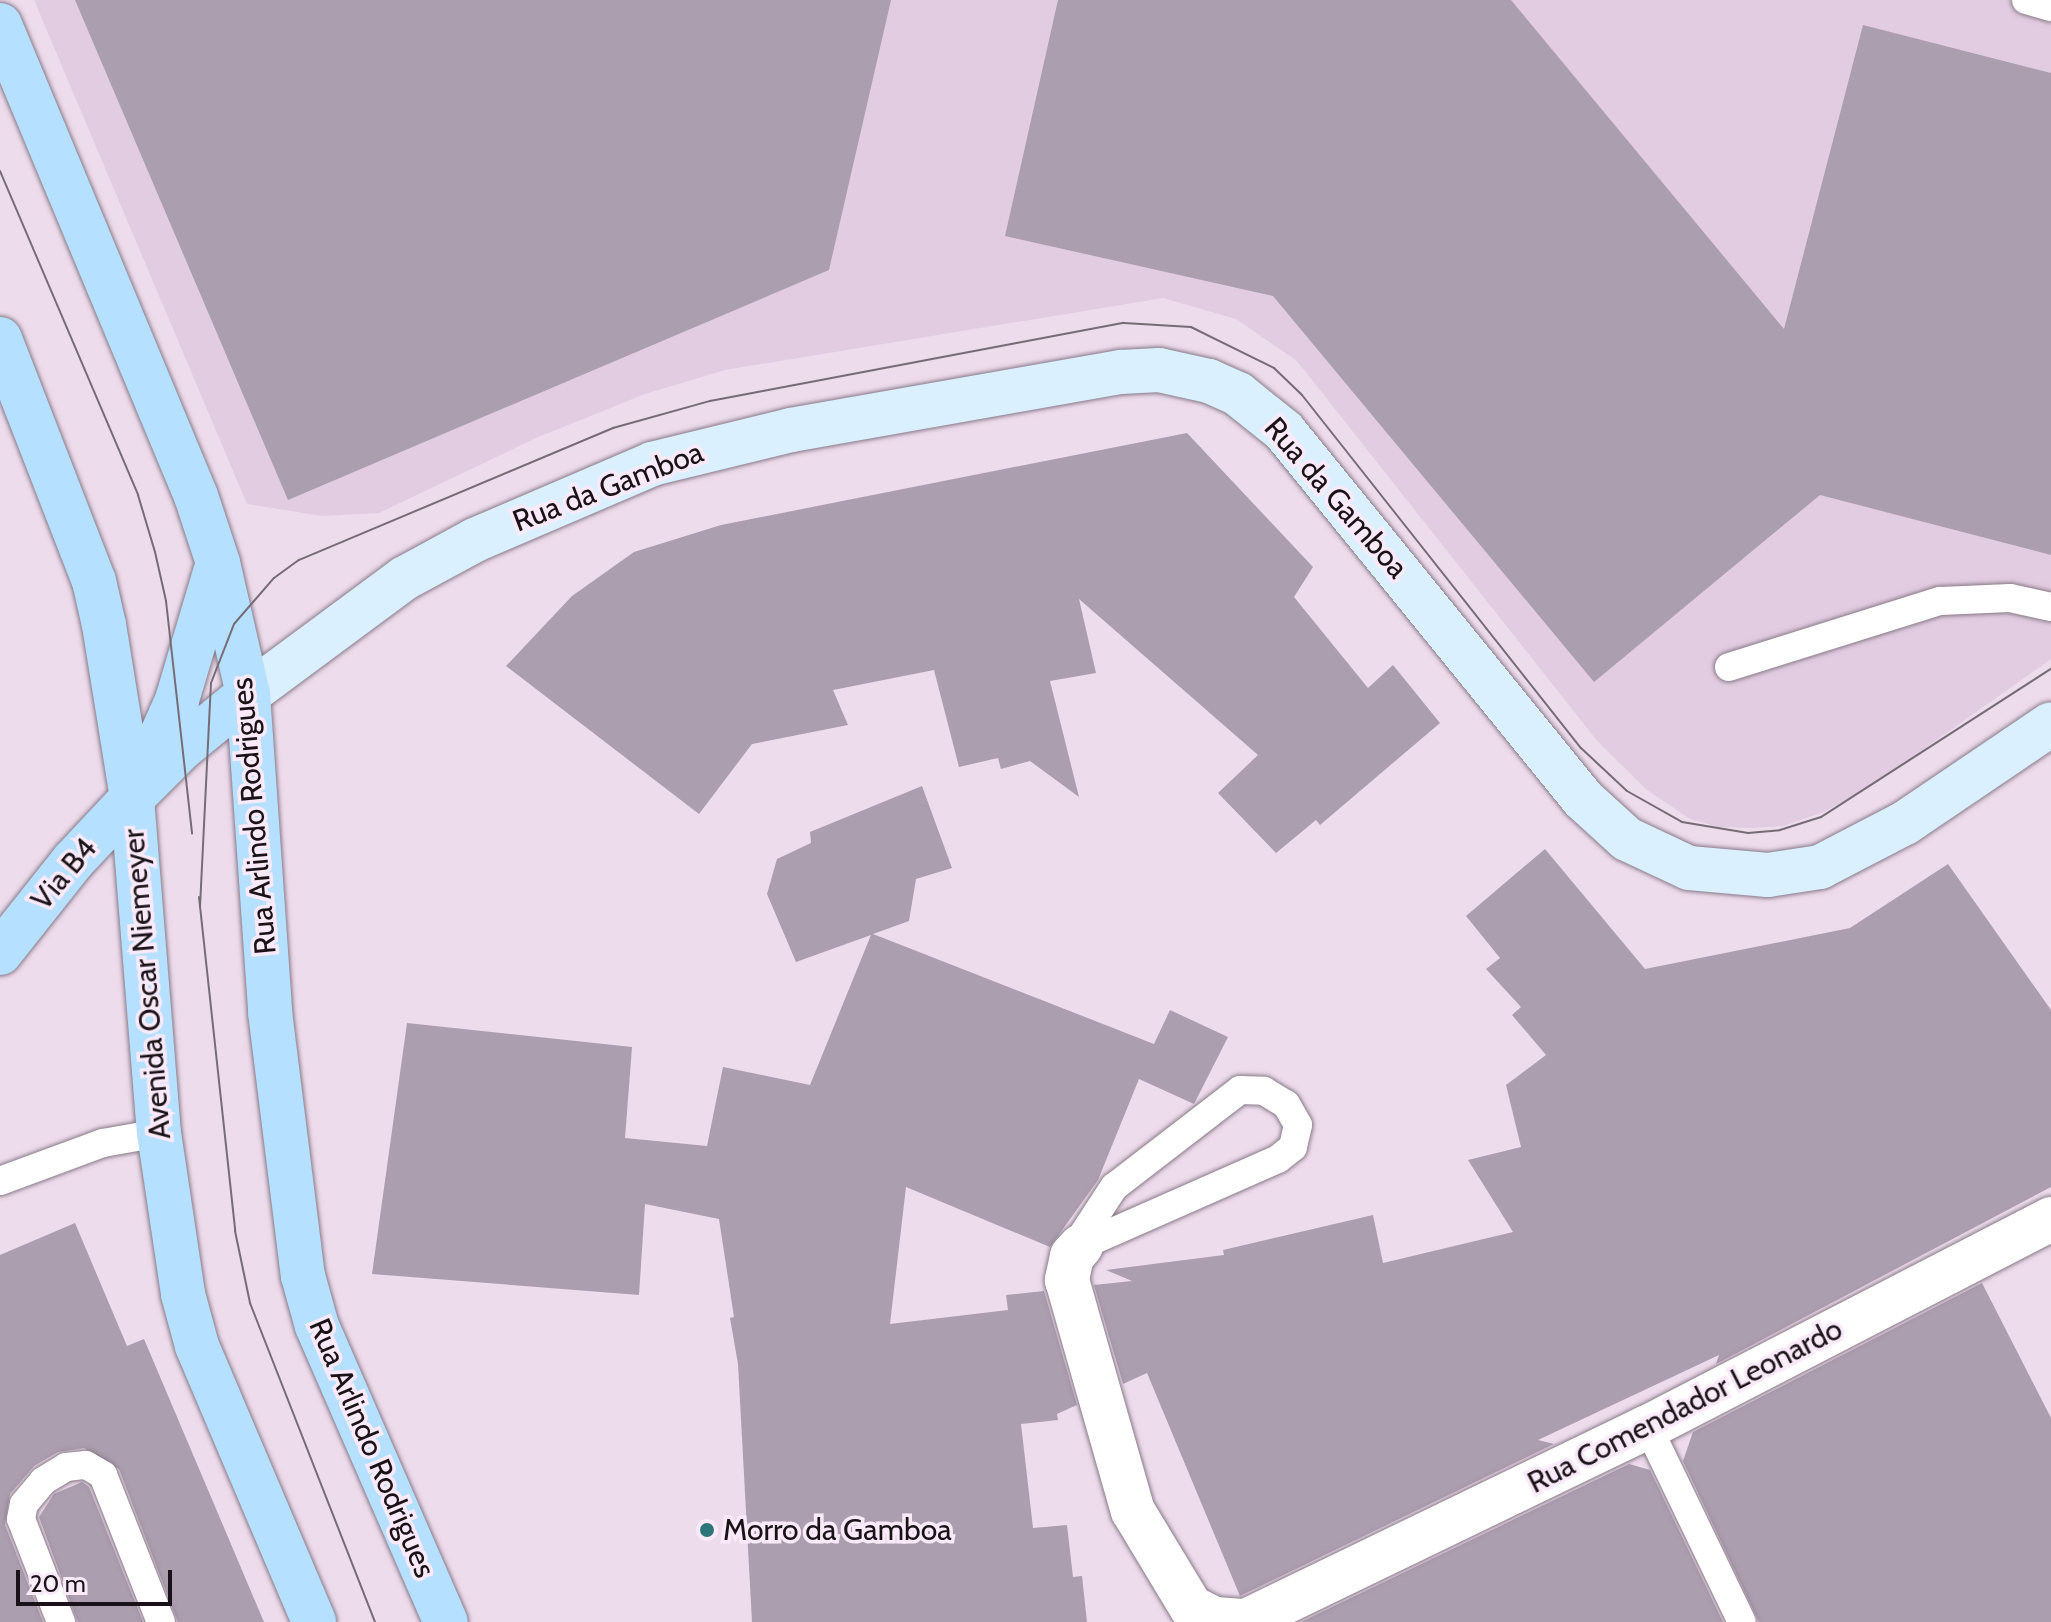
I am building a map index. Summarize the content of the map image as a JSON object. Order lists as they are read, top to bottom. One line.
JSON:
{"streets":{"main road":["Rua Arlindo Rodrigues","Via B4","Avenida Oscar Niemeyer"],"street":["Rua da Gamboa","Rua Comendador Leonardo"]},"crossings":[["Rua da Gamboa","Rua Arlindo Rodrigues"],["Rua da Gamboa","Via B4"],["Rua Arlindo Rodrigues","Via B4"],["Via B4","Avenida Oscar Niemeyer"]],"places":["Morro da Gamboa"],"scale_bar":"20 m"}
